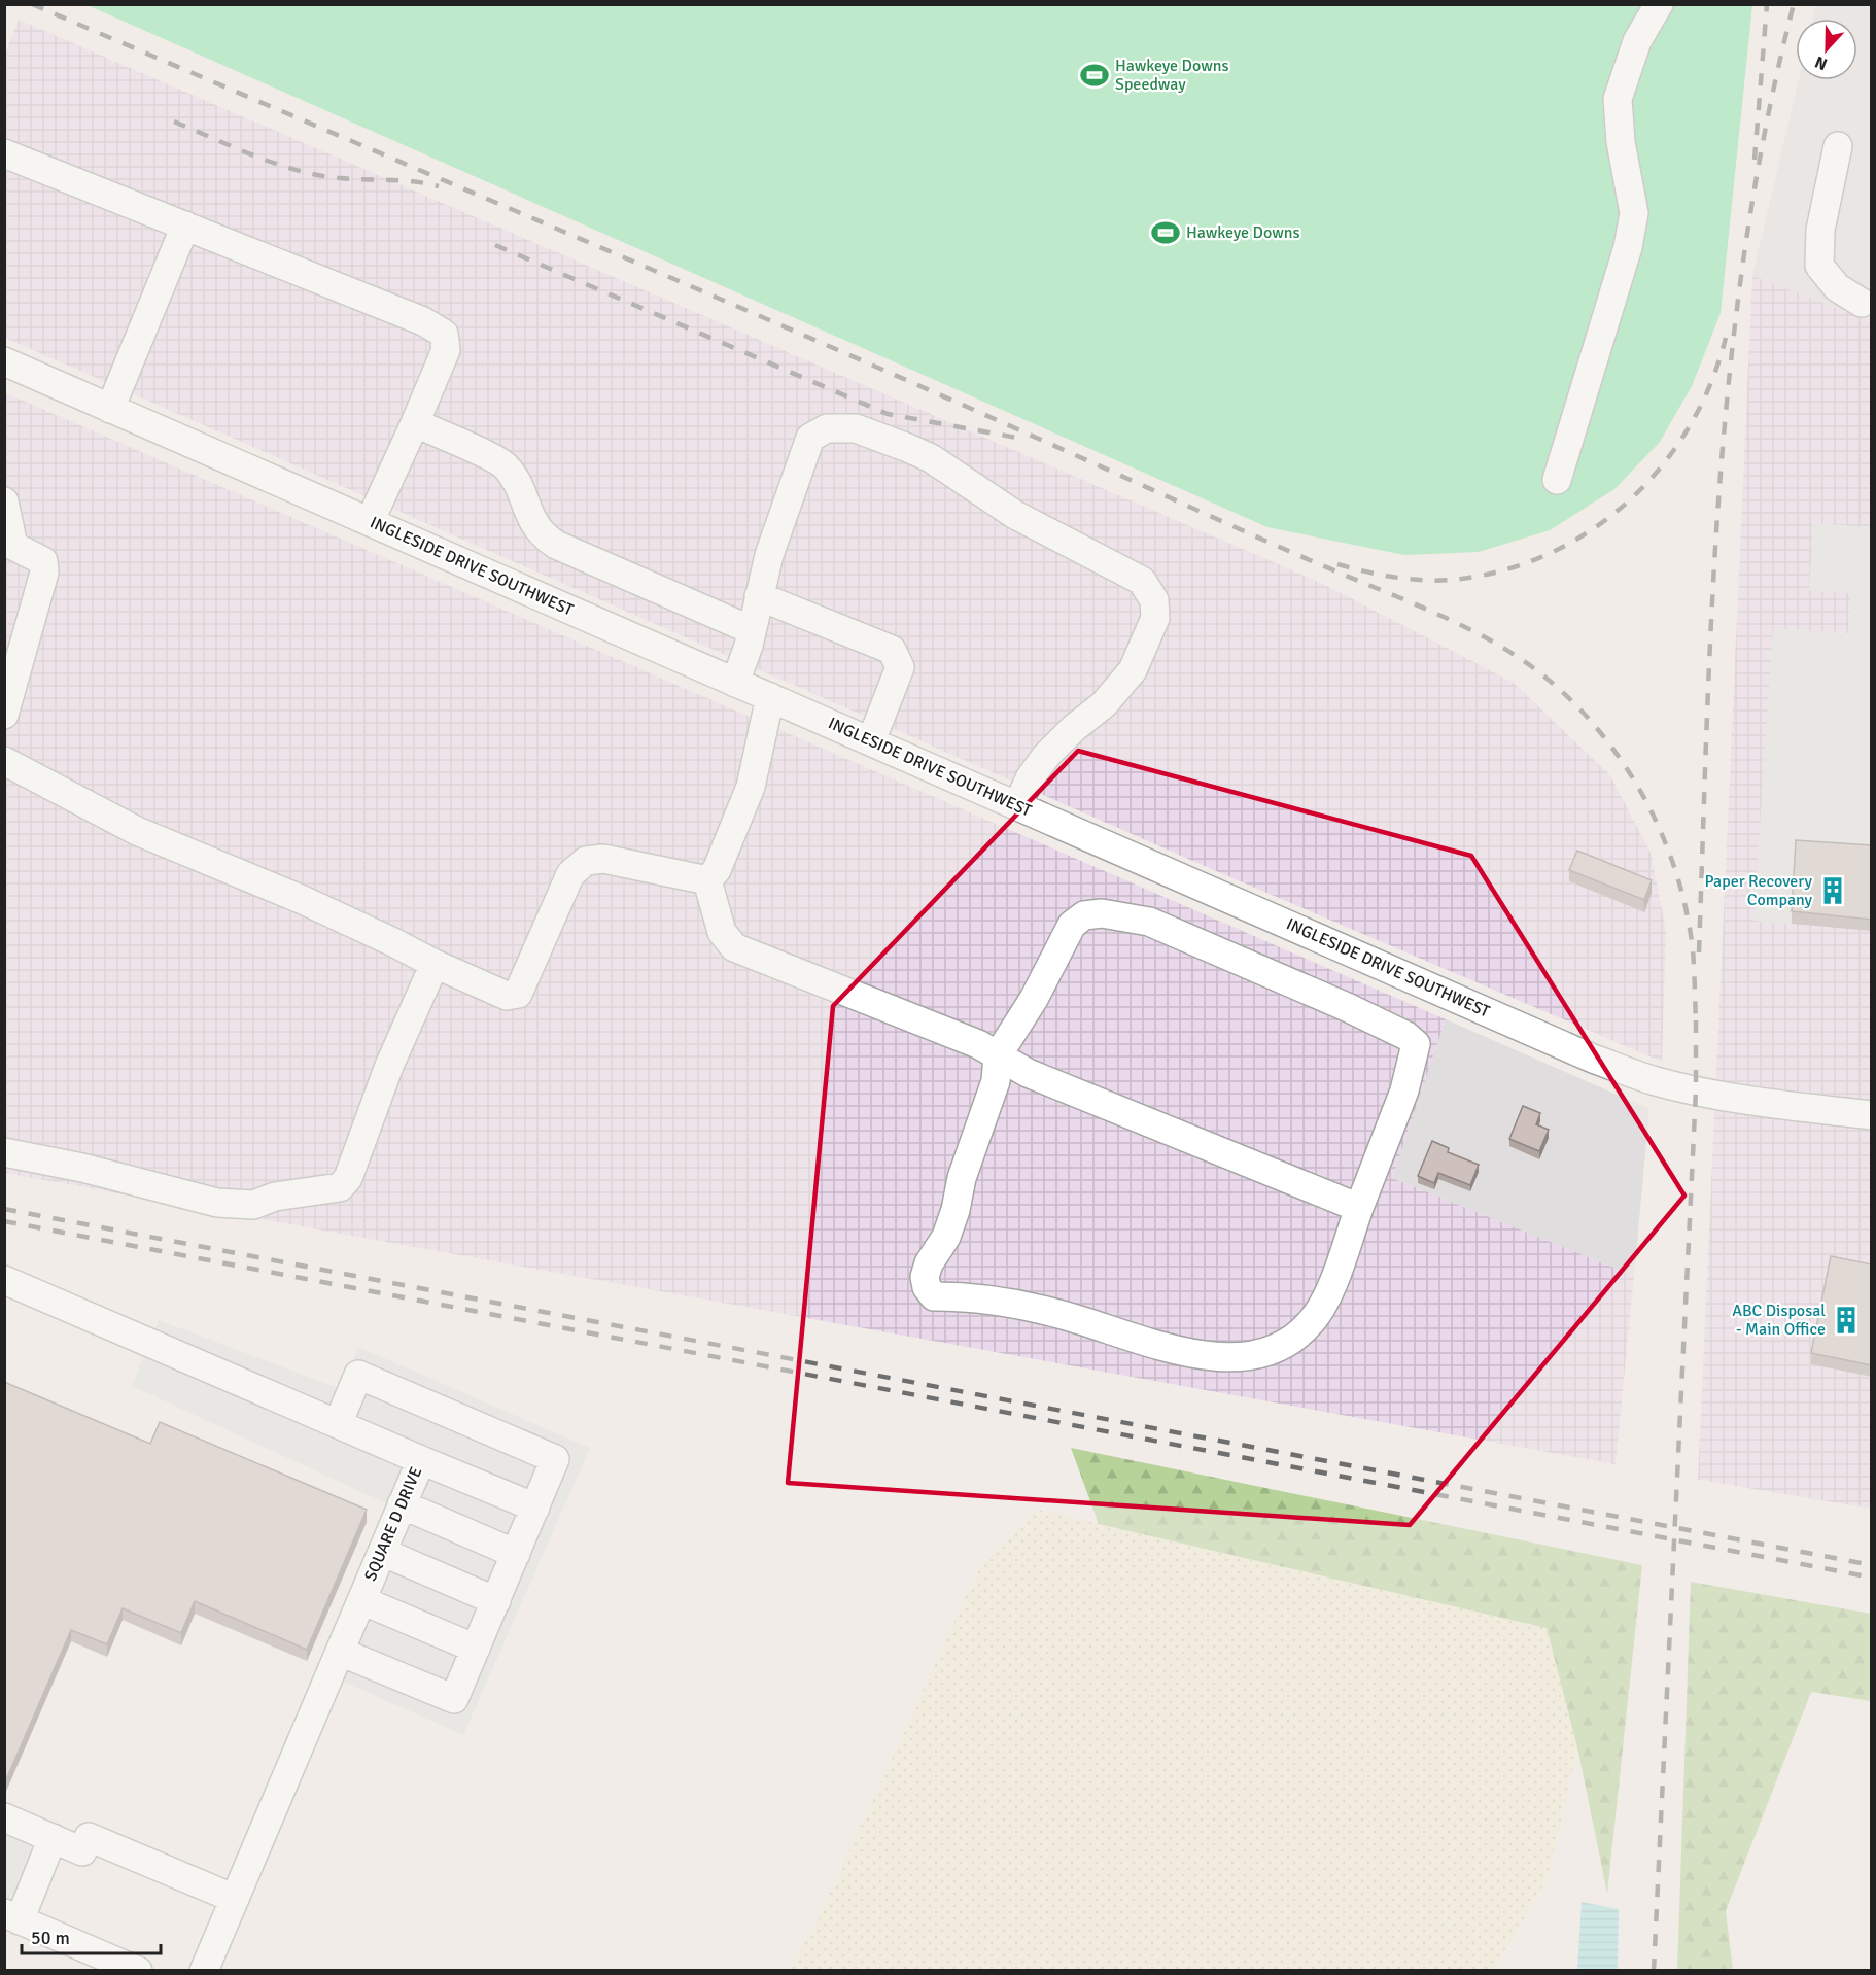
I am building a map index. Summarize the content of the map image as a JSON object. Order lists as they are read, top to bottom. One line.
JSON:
{"streets":{"street":["INGLESIDE DRIVE SOUTHWEST","SQUARE D DRIVE"]},"places":{"sports":["Hawkeye Downs Speedway","Hawkeye Downs"],"building":["Paper Recovery Company","ABC Disposal - Main Office"]},"scale_bar":"50 m","north":"bottom"}
